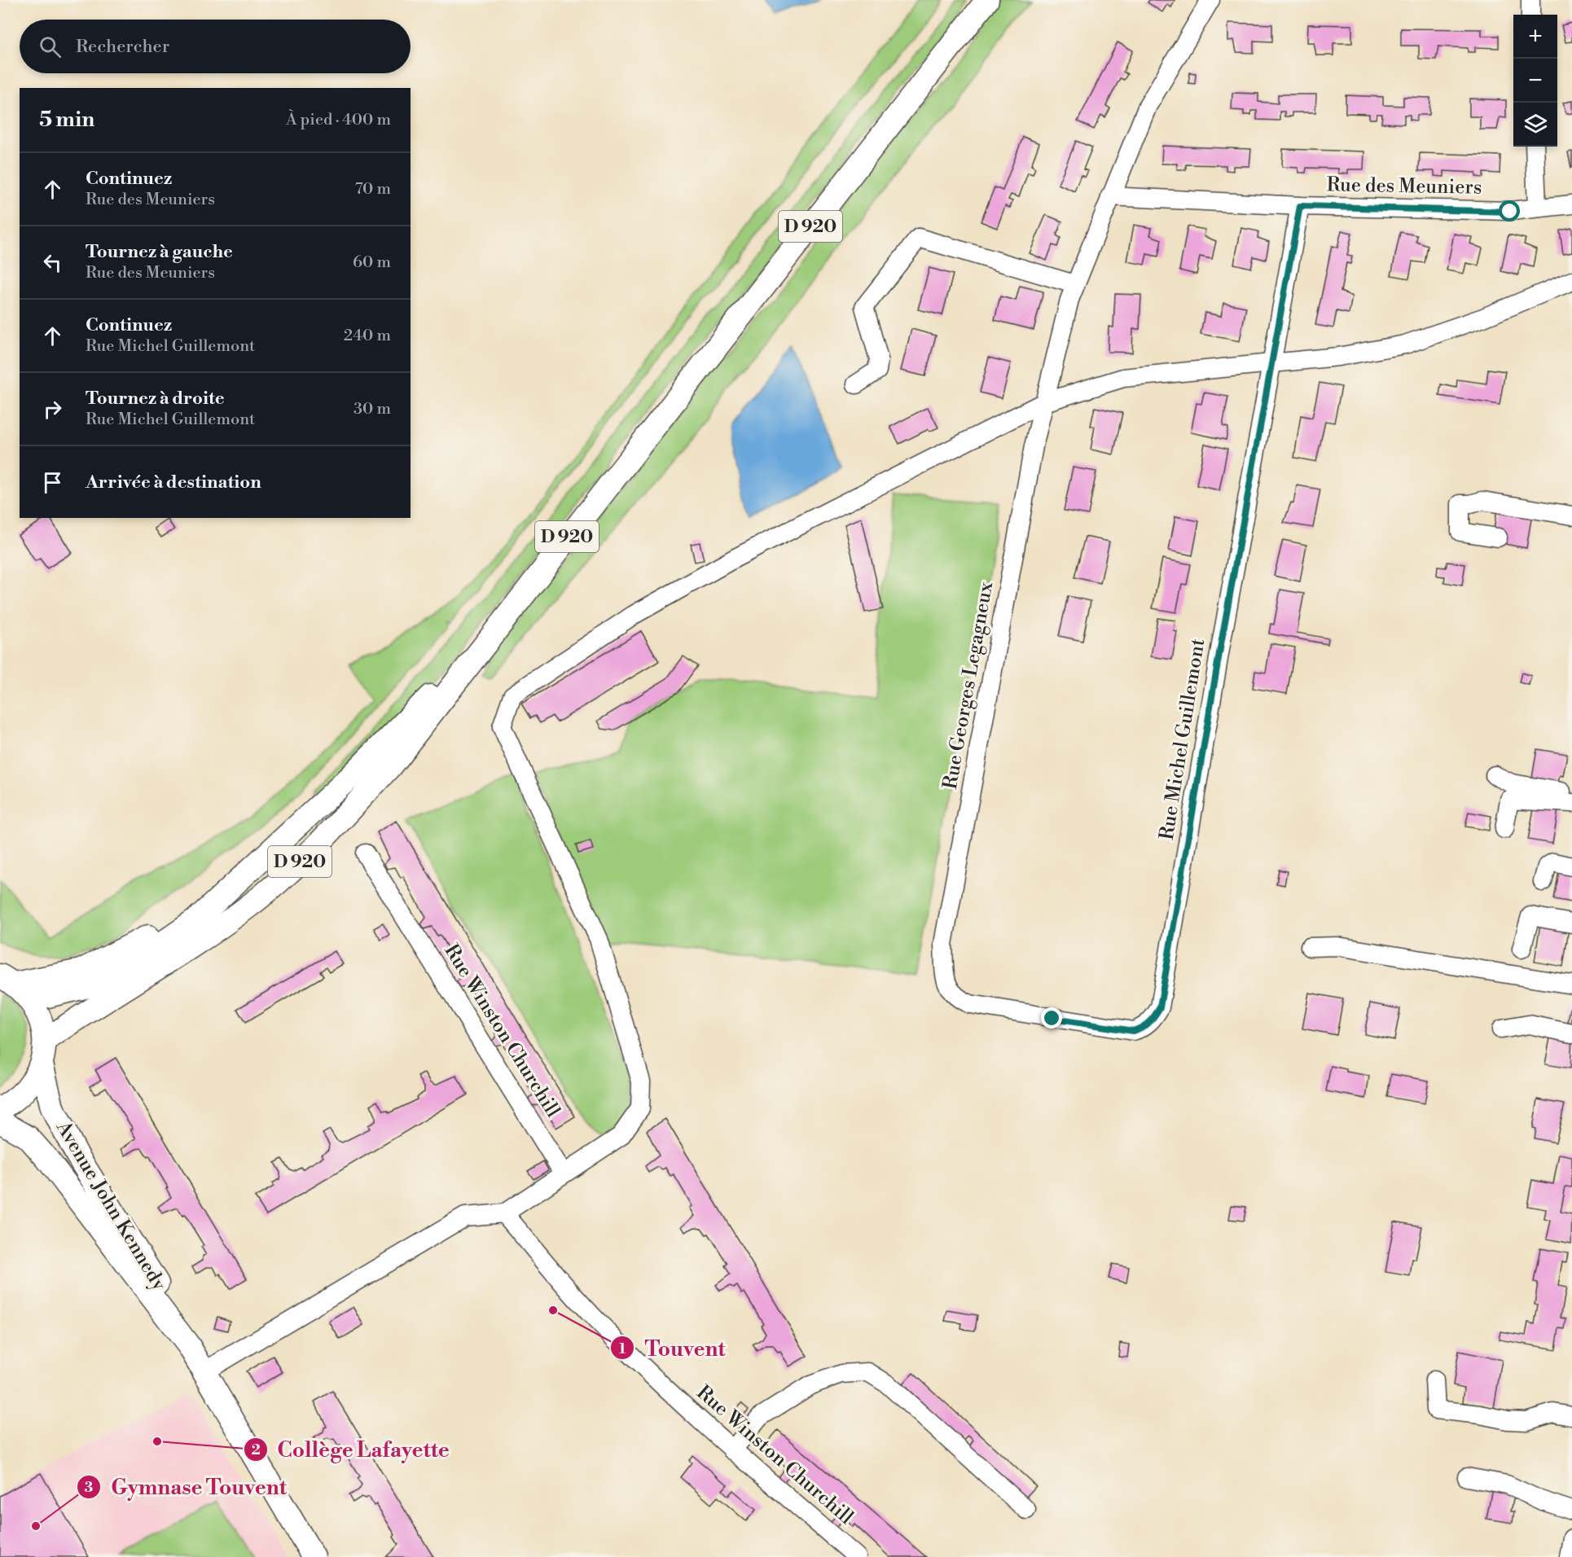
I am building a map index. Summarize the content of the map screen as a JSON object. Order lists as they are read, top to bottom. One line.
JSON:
{"streets":{"main road":["D 920","Avenue John Kennedy"],"street":["Rue des Meuniers","Rue Georges Legagneux","Rue Michel Guillemont","Rue Winston Churchill"]},"crossings":[["Rue des Meuniers","Rue Michel Guillemont"],["Rue Georges Legagneux","Rue Michel Guillemont"]],"places":["Touvent","Collège Lafayette","Gymnase Touvent"],"page":{"map_buttons":["+","−"],"search":"Rechercher","heading":["5 min","À pied · 400 m"],"list":[["Continuez","Rue des Meuniers","70 m"],["Tournez à gauche","Rue des Meuniers","60 m"],["Continuez","Rue Michel Guillemont","240 m"],["Tournez à droite","Rue Michel Guillemont","30 m"],"Arrivée à destination"]}}
